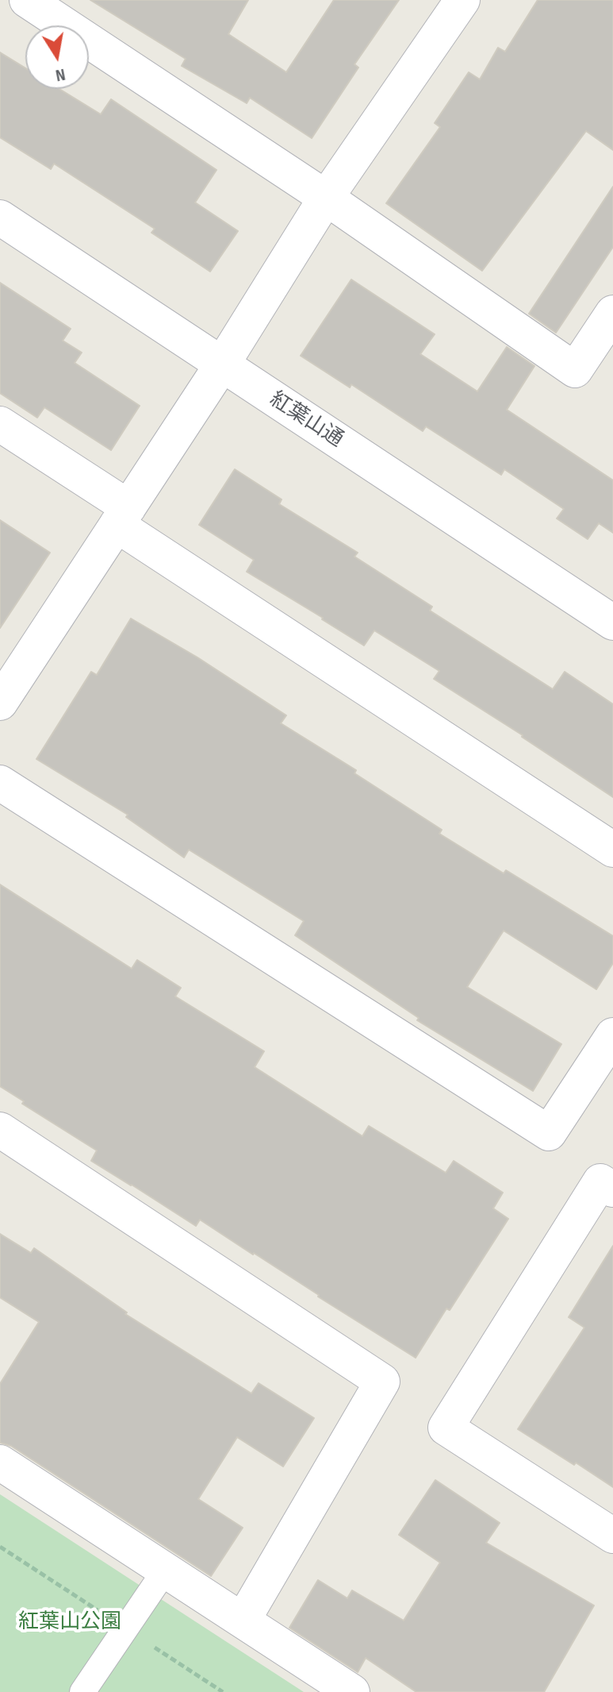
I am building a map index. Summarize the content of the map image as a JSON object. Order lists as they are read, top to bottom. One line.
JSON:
{"streets":{"street":["紅葉山通"]},"parks":["紅葉山公園"],"north":"bottom"}
